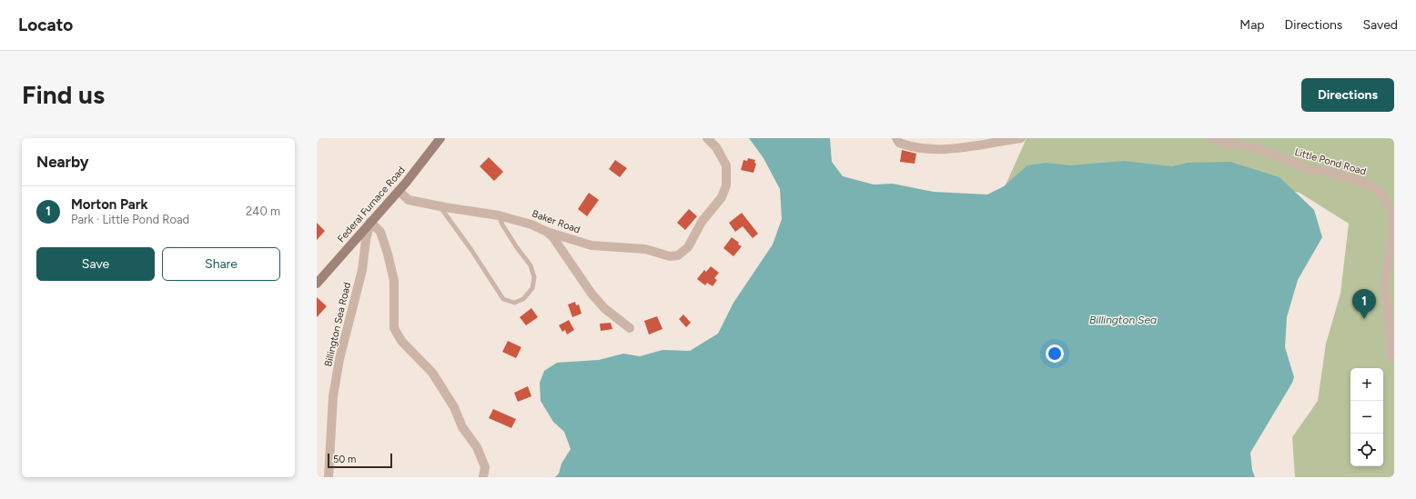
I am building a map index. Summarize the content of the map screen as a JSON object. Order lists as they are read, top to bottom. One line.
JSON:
{"streets":{"main road":["Federal Furnace Road"],"street":["Little Pond Road","Baker Road","Billington Sea Road"]},"crossings":[["Federal Furnace Road","Baker Road"],["Federal Furnace Road","Billington Sea Road"]],"water":["Billington Sea"],"scale_bar":"50 m","page":{"header":"Locato","nav":["Map","Directions","Saved"],"buttons":["Directions",["Save","Share"]],"title":"Find us","heading":"Nearby","list":[{"mark":"1","name":"Morton Park","note":"Park · Little Pond Road","value":"240 m"}],"pins":"1","map_buttons":["+","−"],"scale":"50 m"}}
